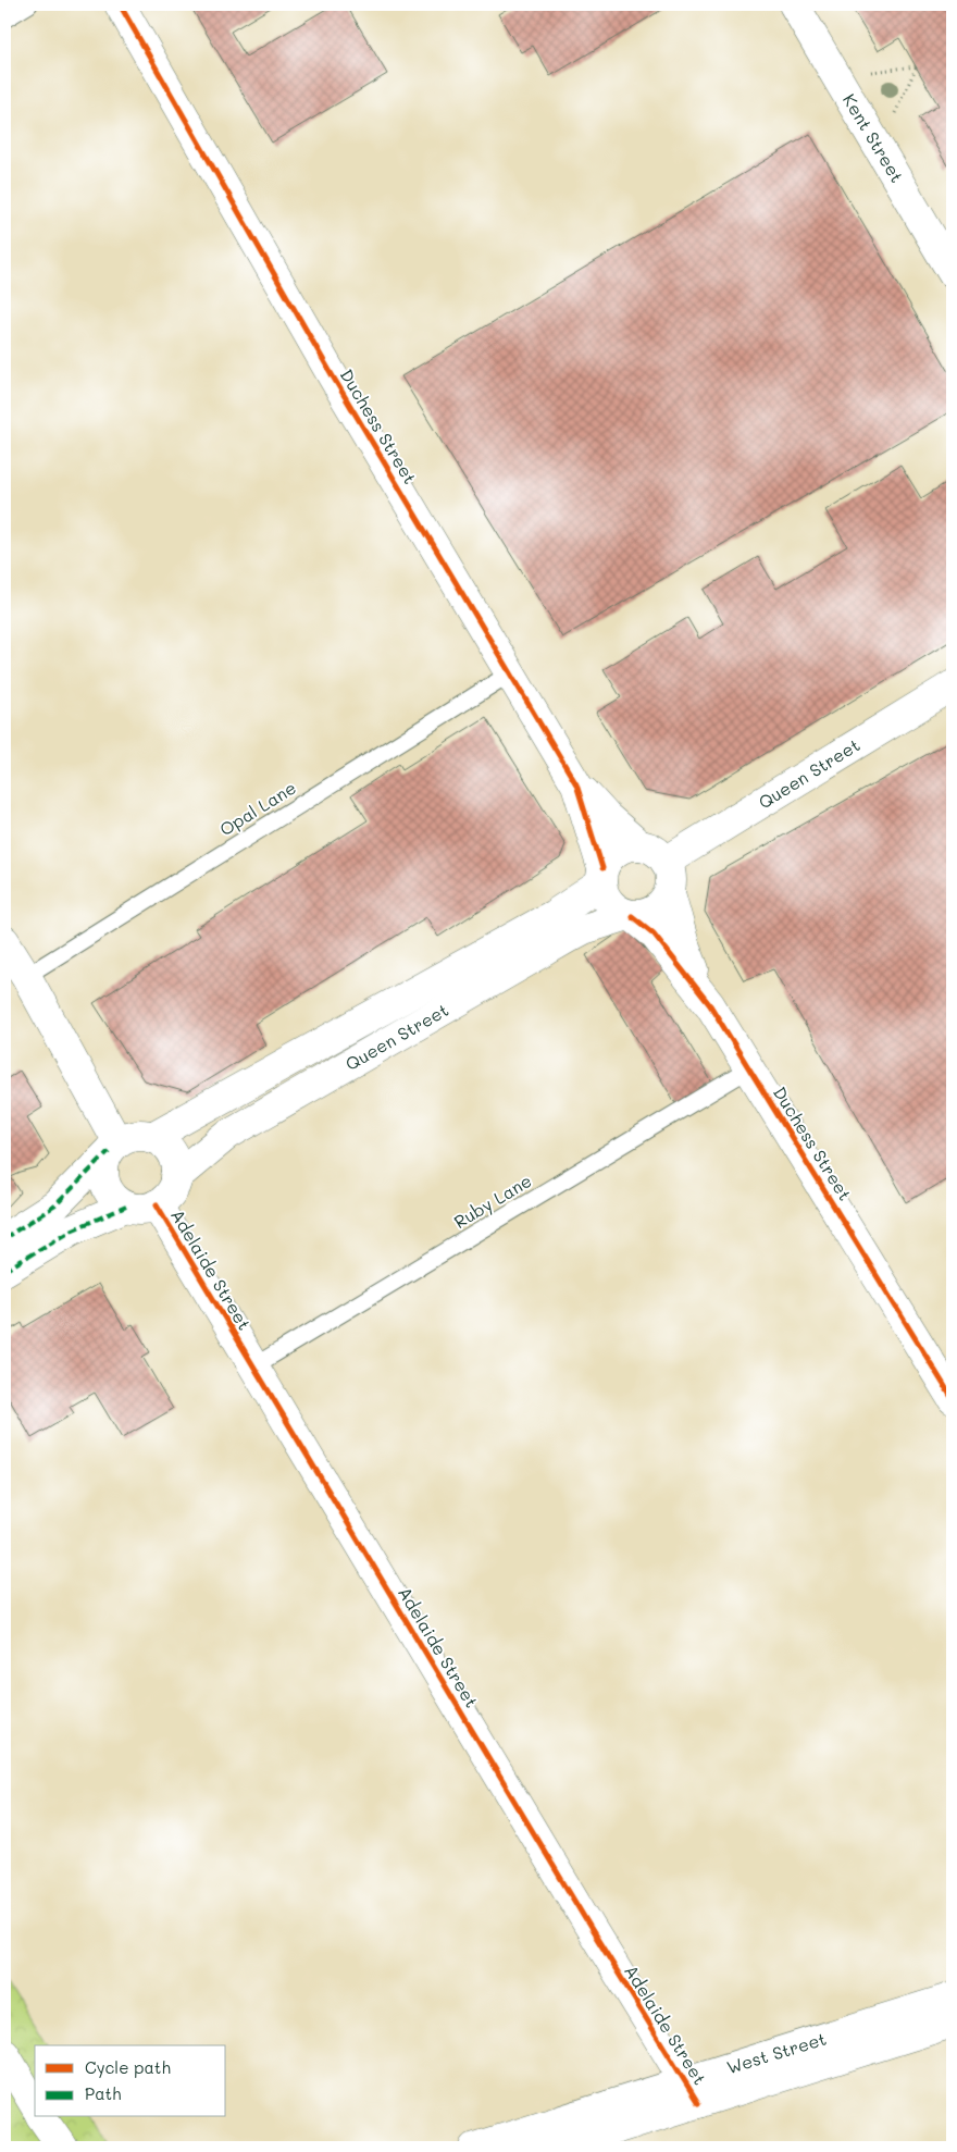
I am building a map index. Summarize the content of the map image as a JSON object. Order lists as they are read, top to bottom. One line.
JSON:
{"streets":{"street":["Kent Street","Duchess Street","Queen Street","Adelaide Street","West Street"],"lane":["Opal Lane","Ruby Lane"]},"crossings":[["Duchess Street","Queen Street"],["Duchess Street","Opal Lane"],["Duchess Street","Ruby Lane"],["Queen Street","Adelaide Street"],["Ruby Lane","Adelaide Street"],["Adelaide Street","West Street"]],"legend":["Cycle path","Path"]}
